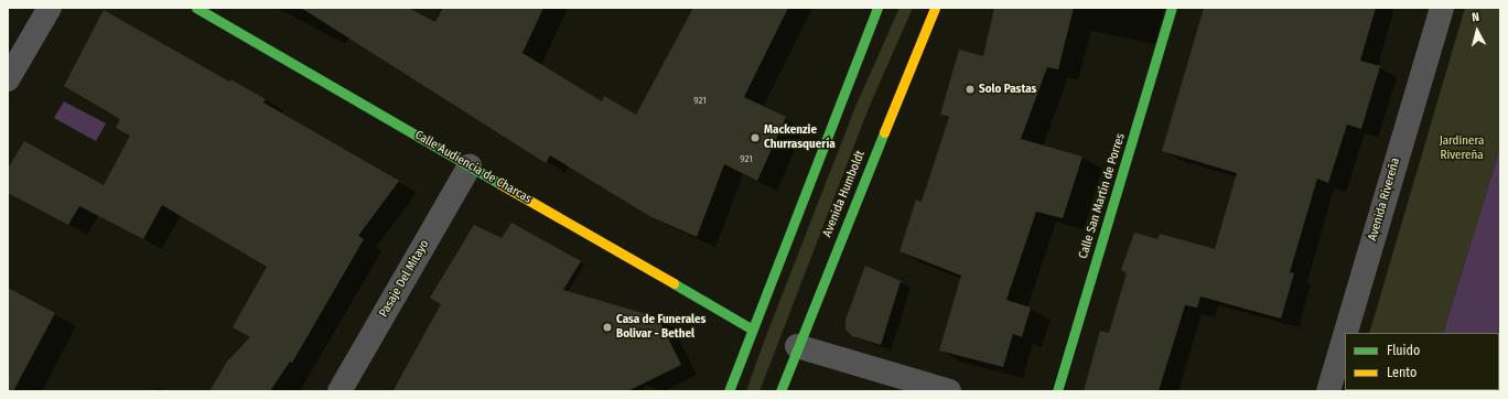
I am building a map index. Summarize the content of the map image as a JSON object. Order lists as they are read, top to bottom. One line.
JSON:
{"streets":{"street":["Calle Audiencia de Charcas","Avenida Humboldt","Calle San Martín de Porres","Avenida Rivereña","Pasaje Del Mitayo"]},"crossings":[["Calle Audiencia de Charcas","Pasaje Del Mitayo"]],"parks":["Jardinera Rivereña"],"places":["Solo Pastas","Mackenzie Churrasquería","Casa de Funerales Bolivar - Bethel"],"house_numbers":["921","921"],"legend":["Fluido","Lento"],"north":"top"}
